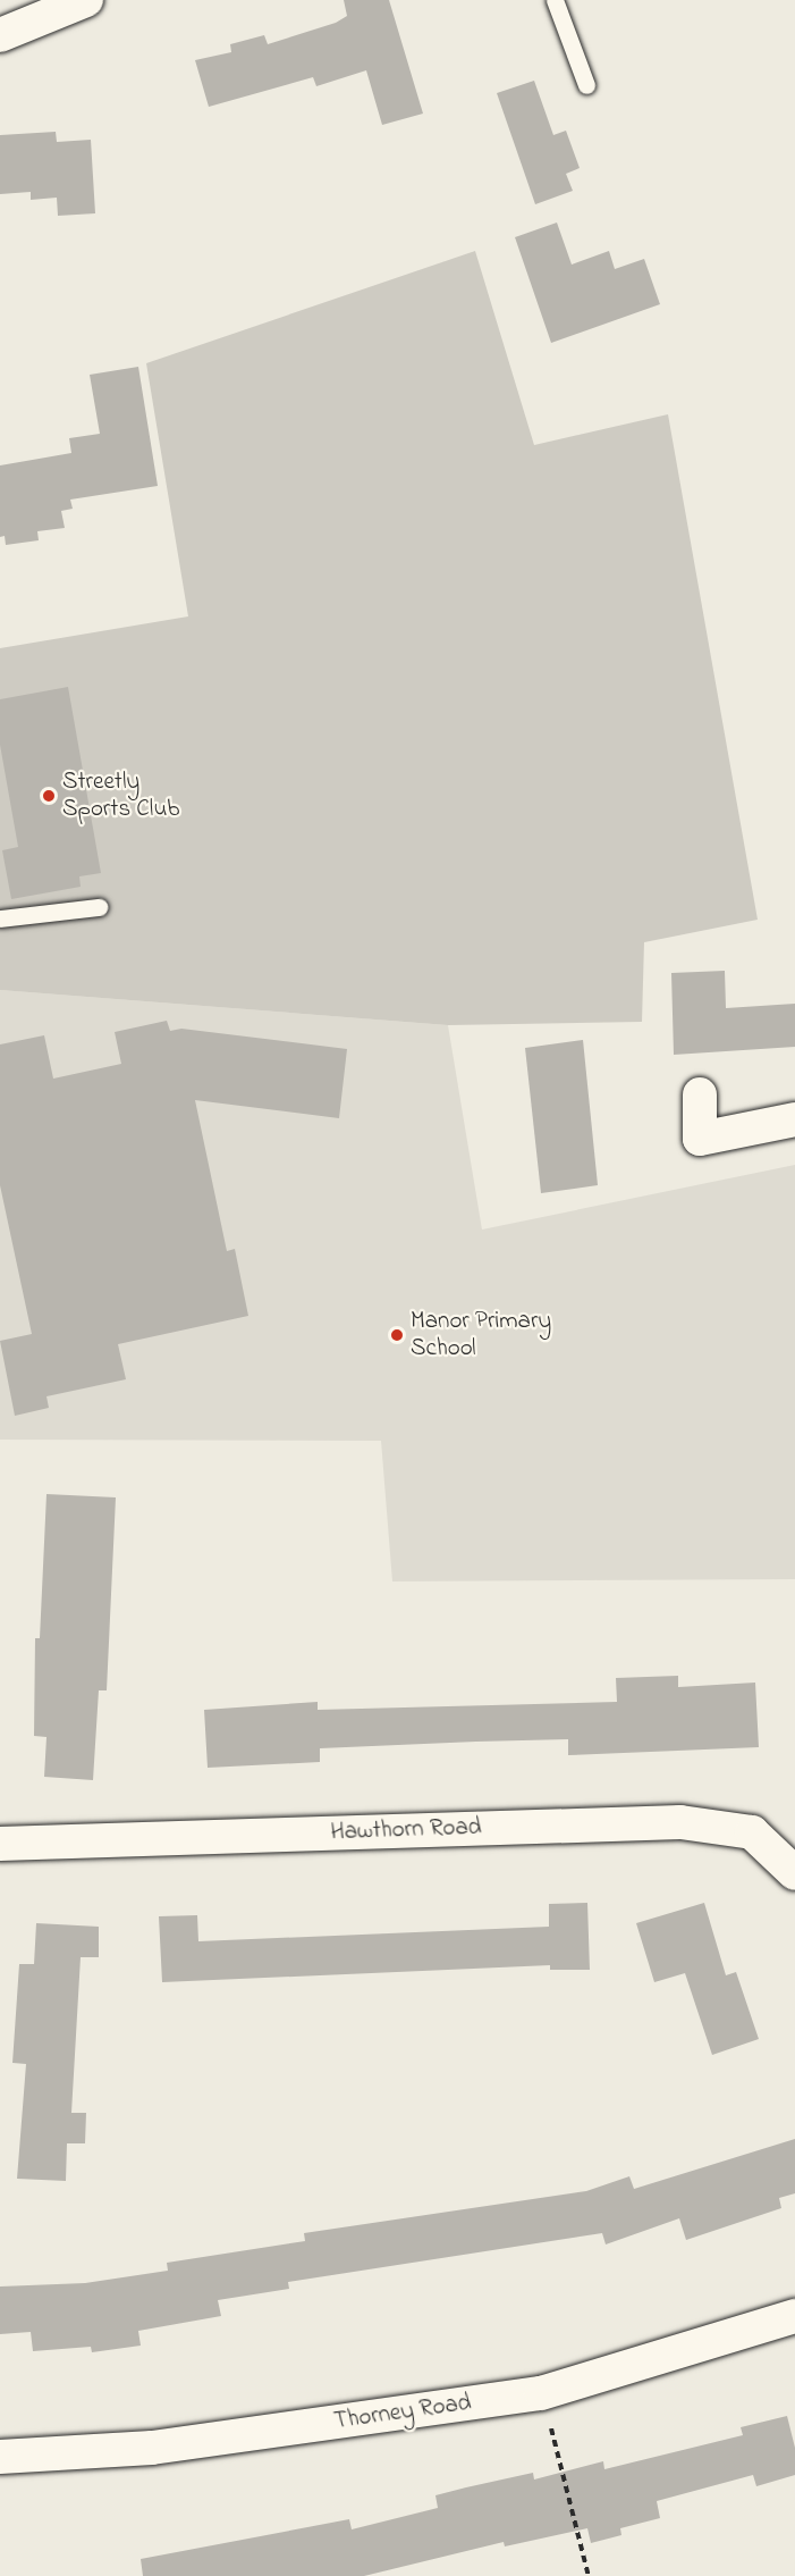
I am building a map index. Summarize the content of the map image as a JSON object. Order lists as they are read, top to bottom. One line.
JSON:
{"streets":{"street":["Hawthorn Road","Thorney Road"]},"places":["Streetly Sports Club","Manor Primary School"]}
